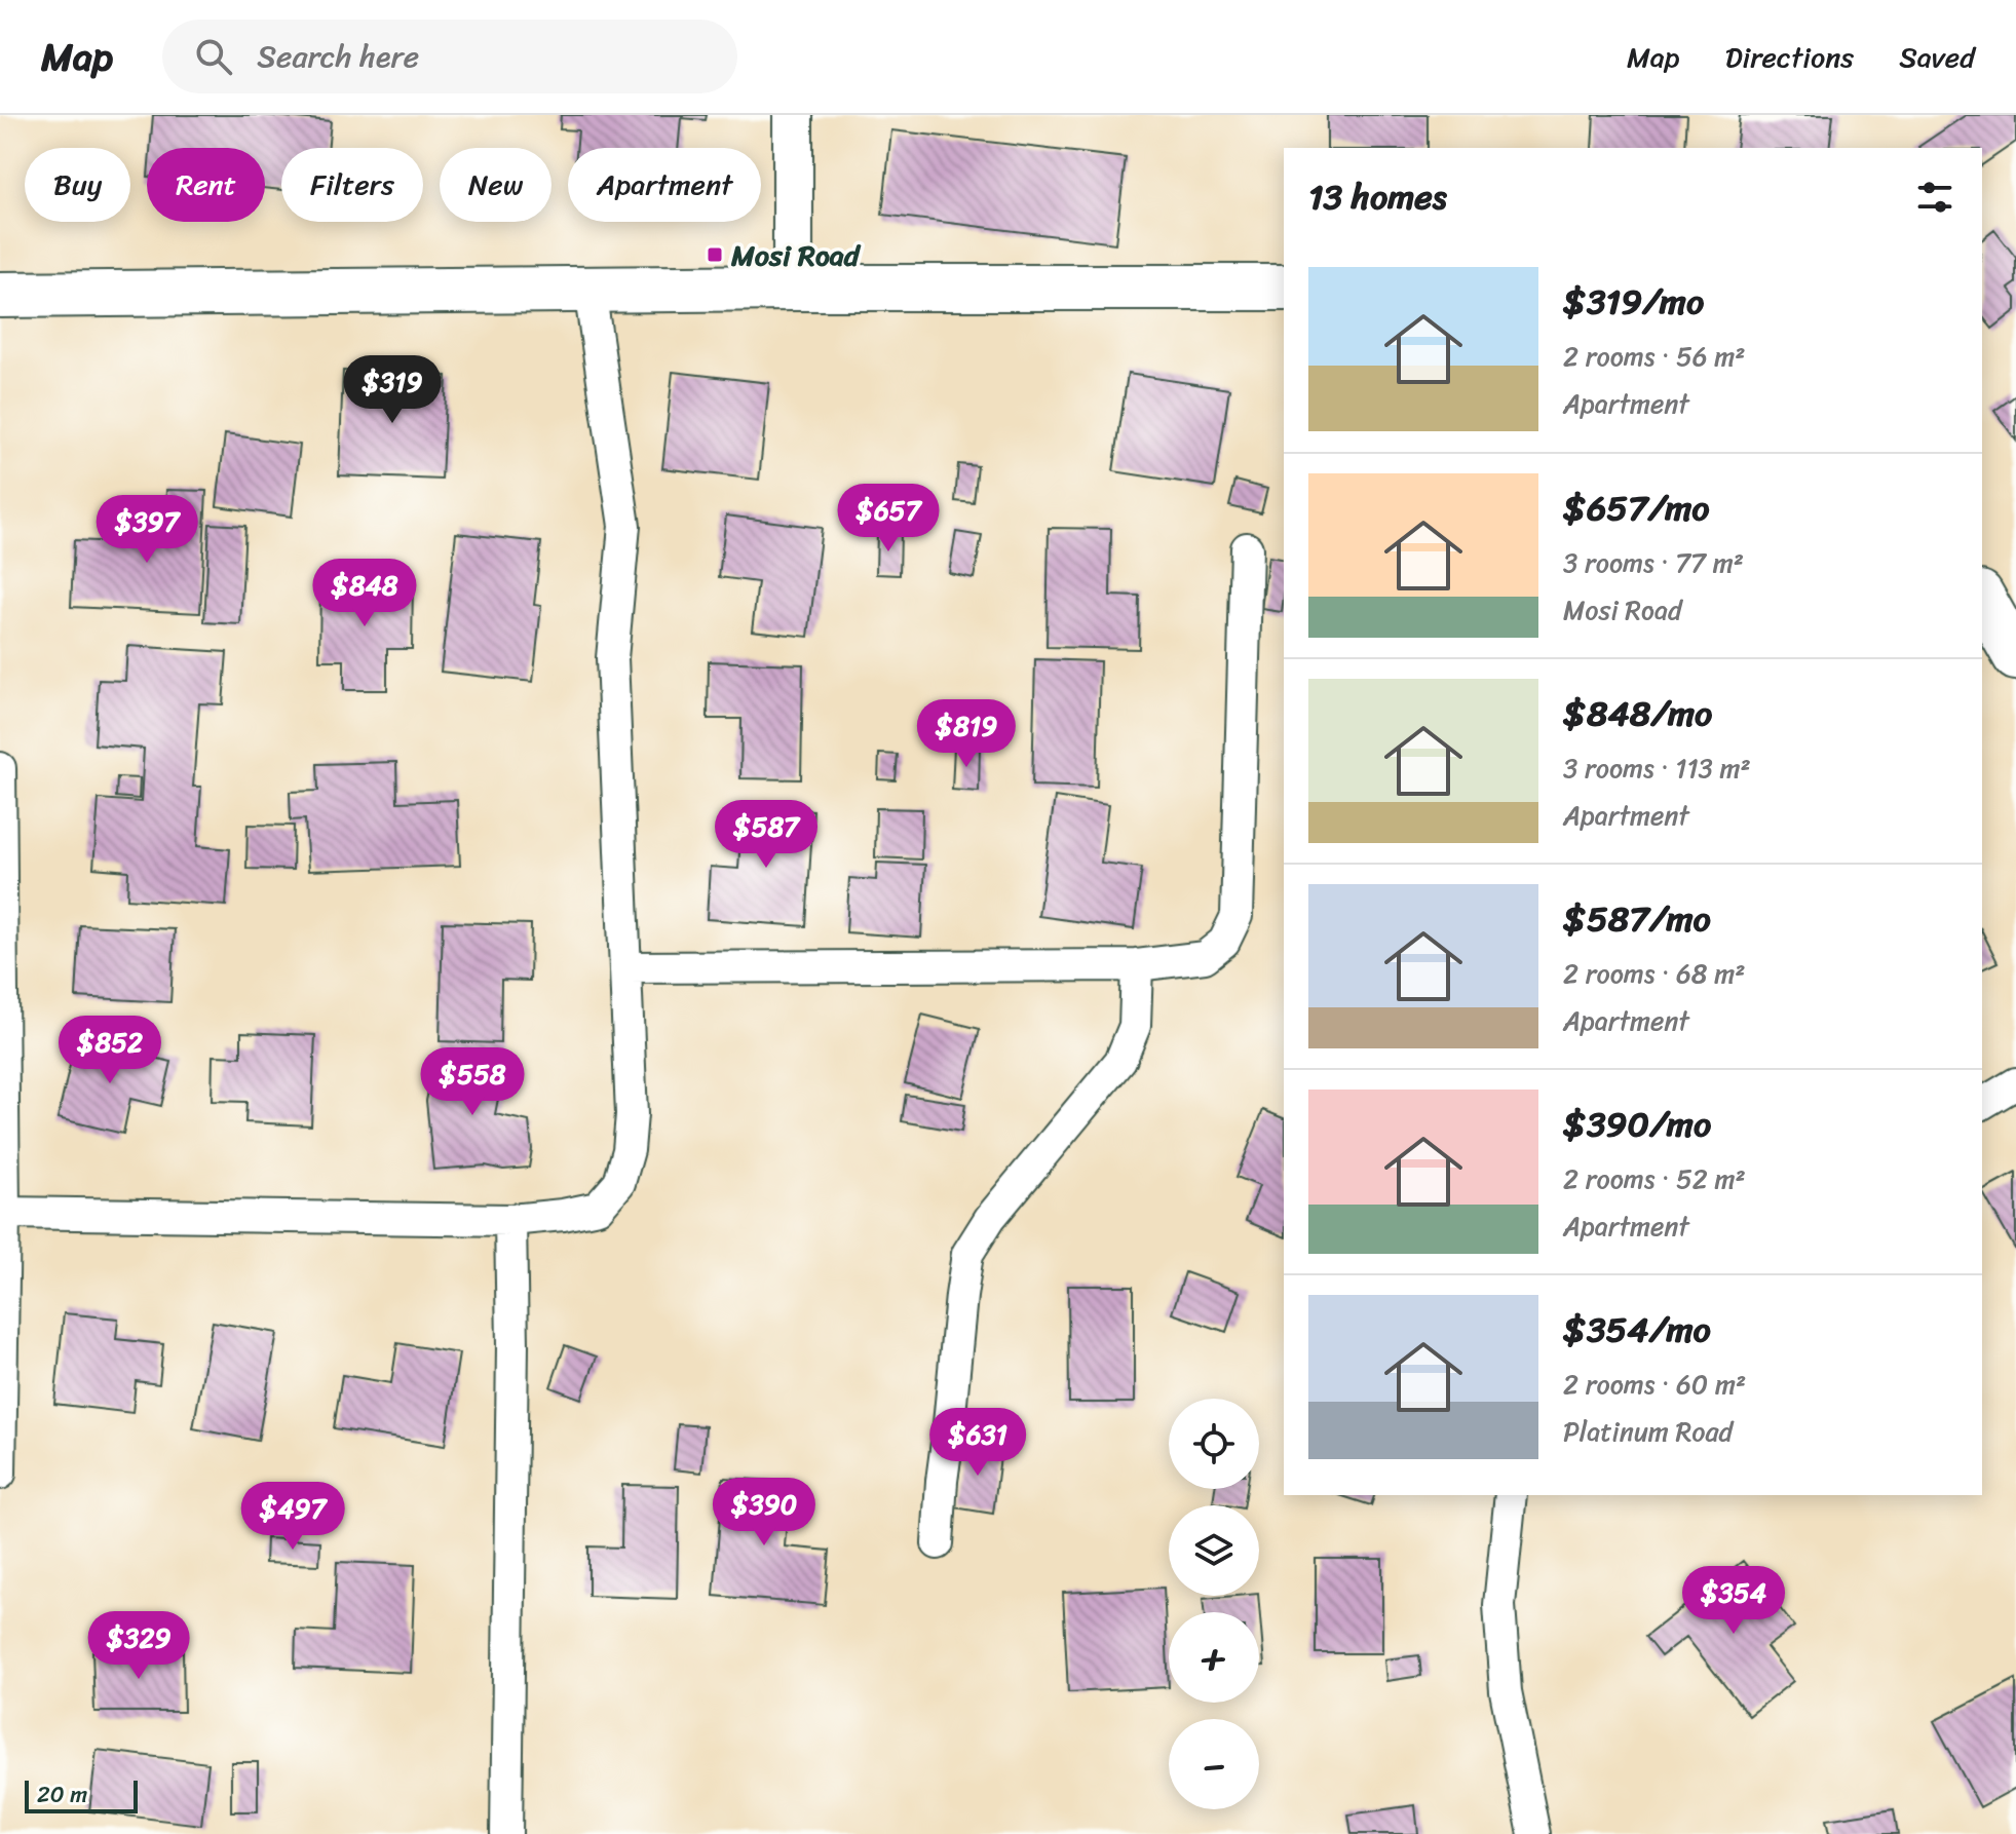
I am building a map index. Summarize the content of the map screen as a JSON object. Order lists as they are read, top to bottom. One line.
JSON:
{"places":{"transit":["Mosi Road"]},"scale_bar":"20 m","page":{"header":"Map","search":"Search here","nav":["Map","Directions","Saved"],"chip":["Buy","Rent","Filters","New","Apartment"],"heading":"13 homes","list":[{"name":"$319/mo","note":"2 rooms · 56 m² · Apartment"},{"name":"$657/mo","note":"3 rooms · 77 m² · Mosi Road"},{"name":"$848/mo","note":"3 rooms · 113 m² · Apartment"},{"name":"$587/mo","note":"2 rooms · 68 m² · Apartment"},{"name":"$390/mo","note":"2 rooms · 52 m² · Apartment"},{"name":"$354/mo","note":"2 rooms · 60 m² · Platinum Road"}],"price":["$319","$657","$397","$848","$819","$587","$852","$558","$631","$390","$497","$354","$329"],"map_buttons":["+","−"],"scale":"20 m"}}
